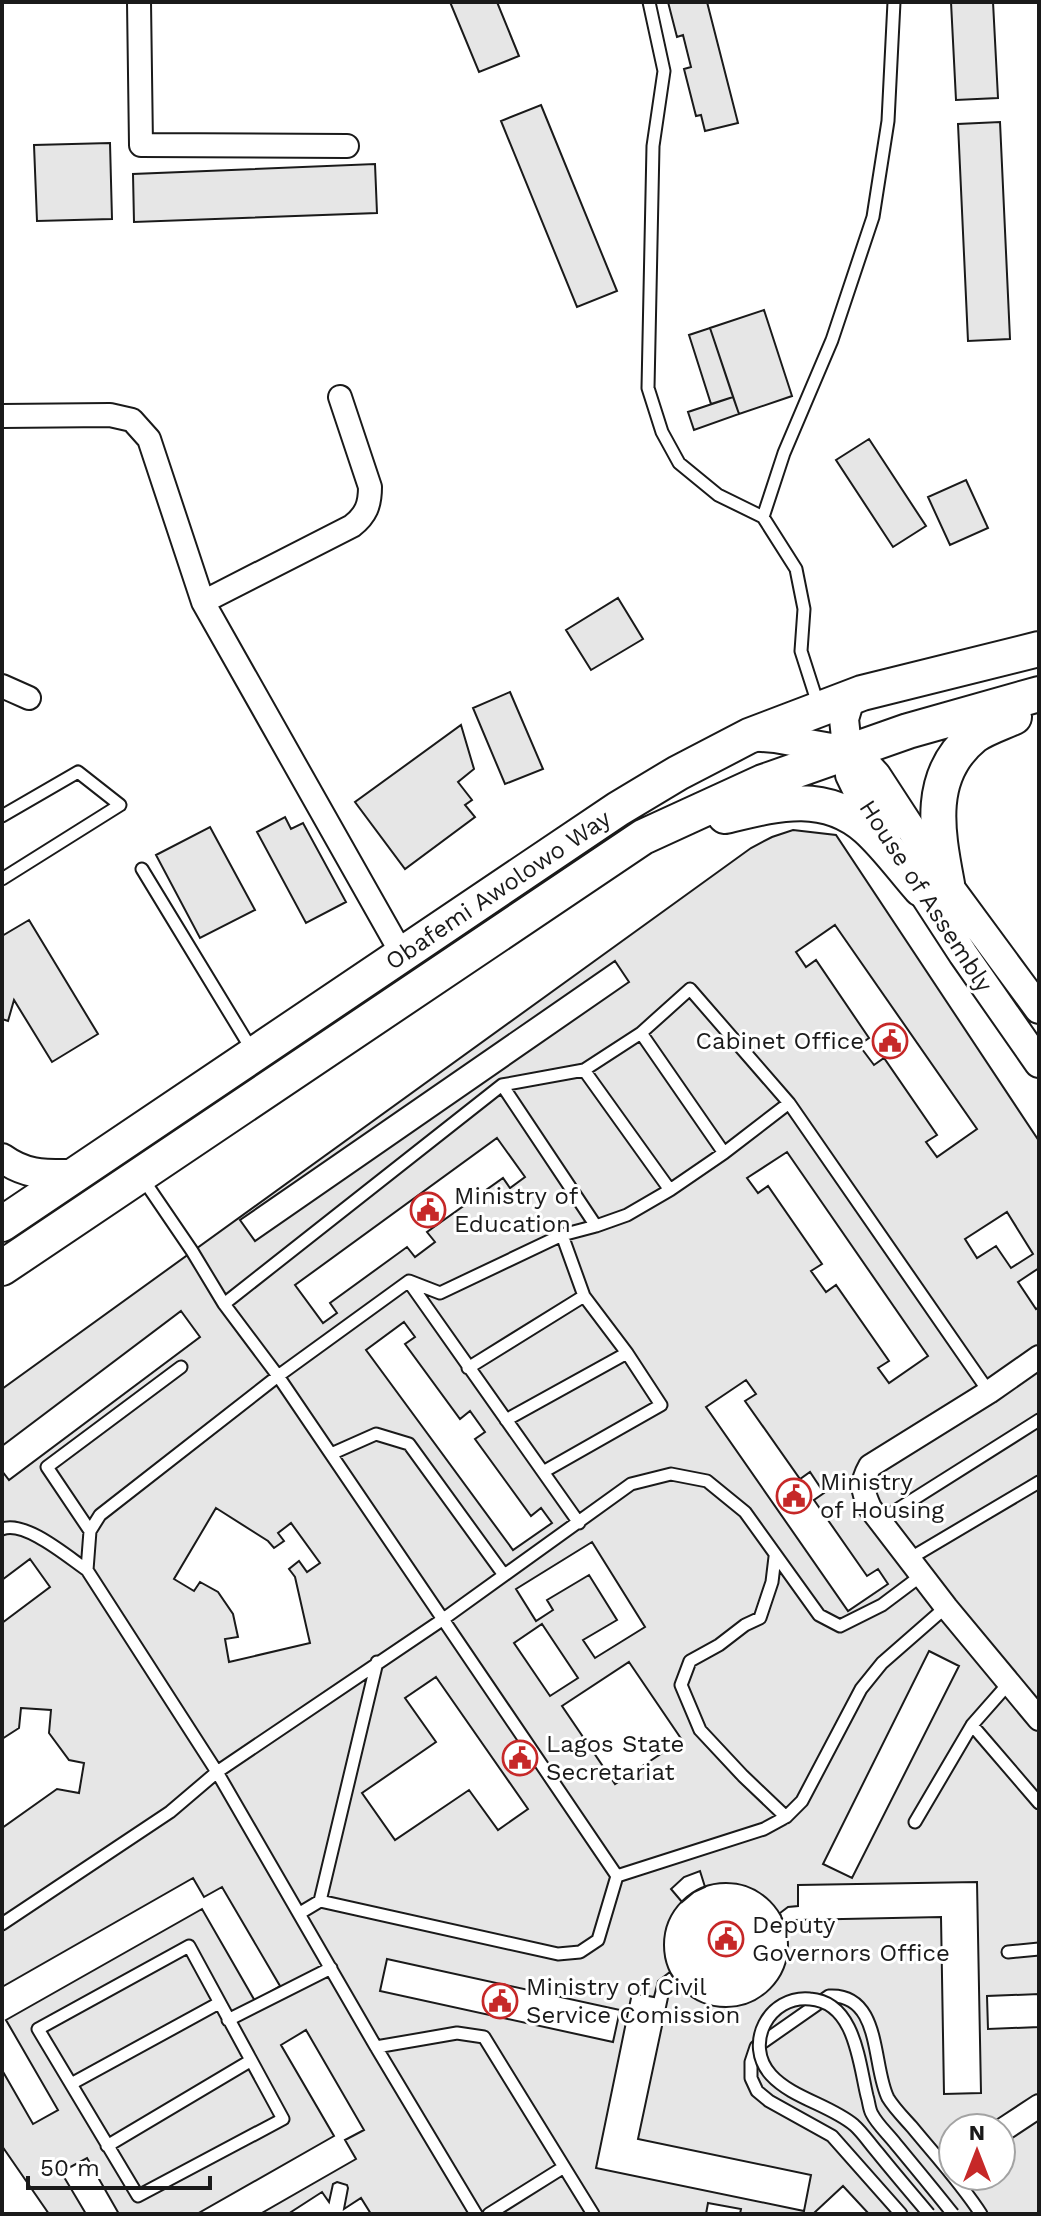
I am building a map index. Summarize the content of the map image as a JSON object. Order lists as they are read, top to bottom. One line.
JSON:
{"streets":{"main road":["Obafemi Awolowo Way"],"street":["House of Assembly"]},"crossings":[["Obafemi Awolowo Way","House of Assembly"]],"places":{"public building":["Cabinet Office","Ministry of Education","Ministry of Housing","Lagos State Secretariat","Deputy Governors Office","Ministry of Civil Service Comission"]},"scale_bar":"50 m","north":"top"}
